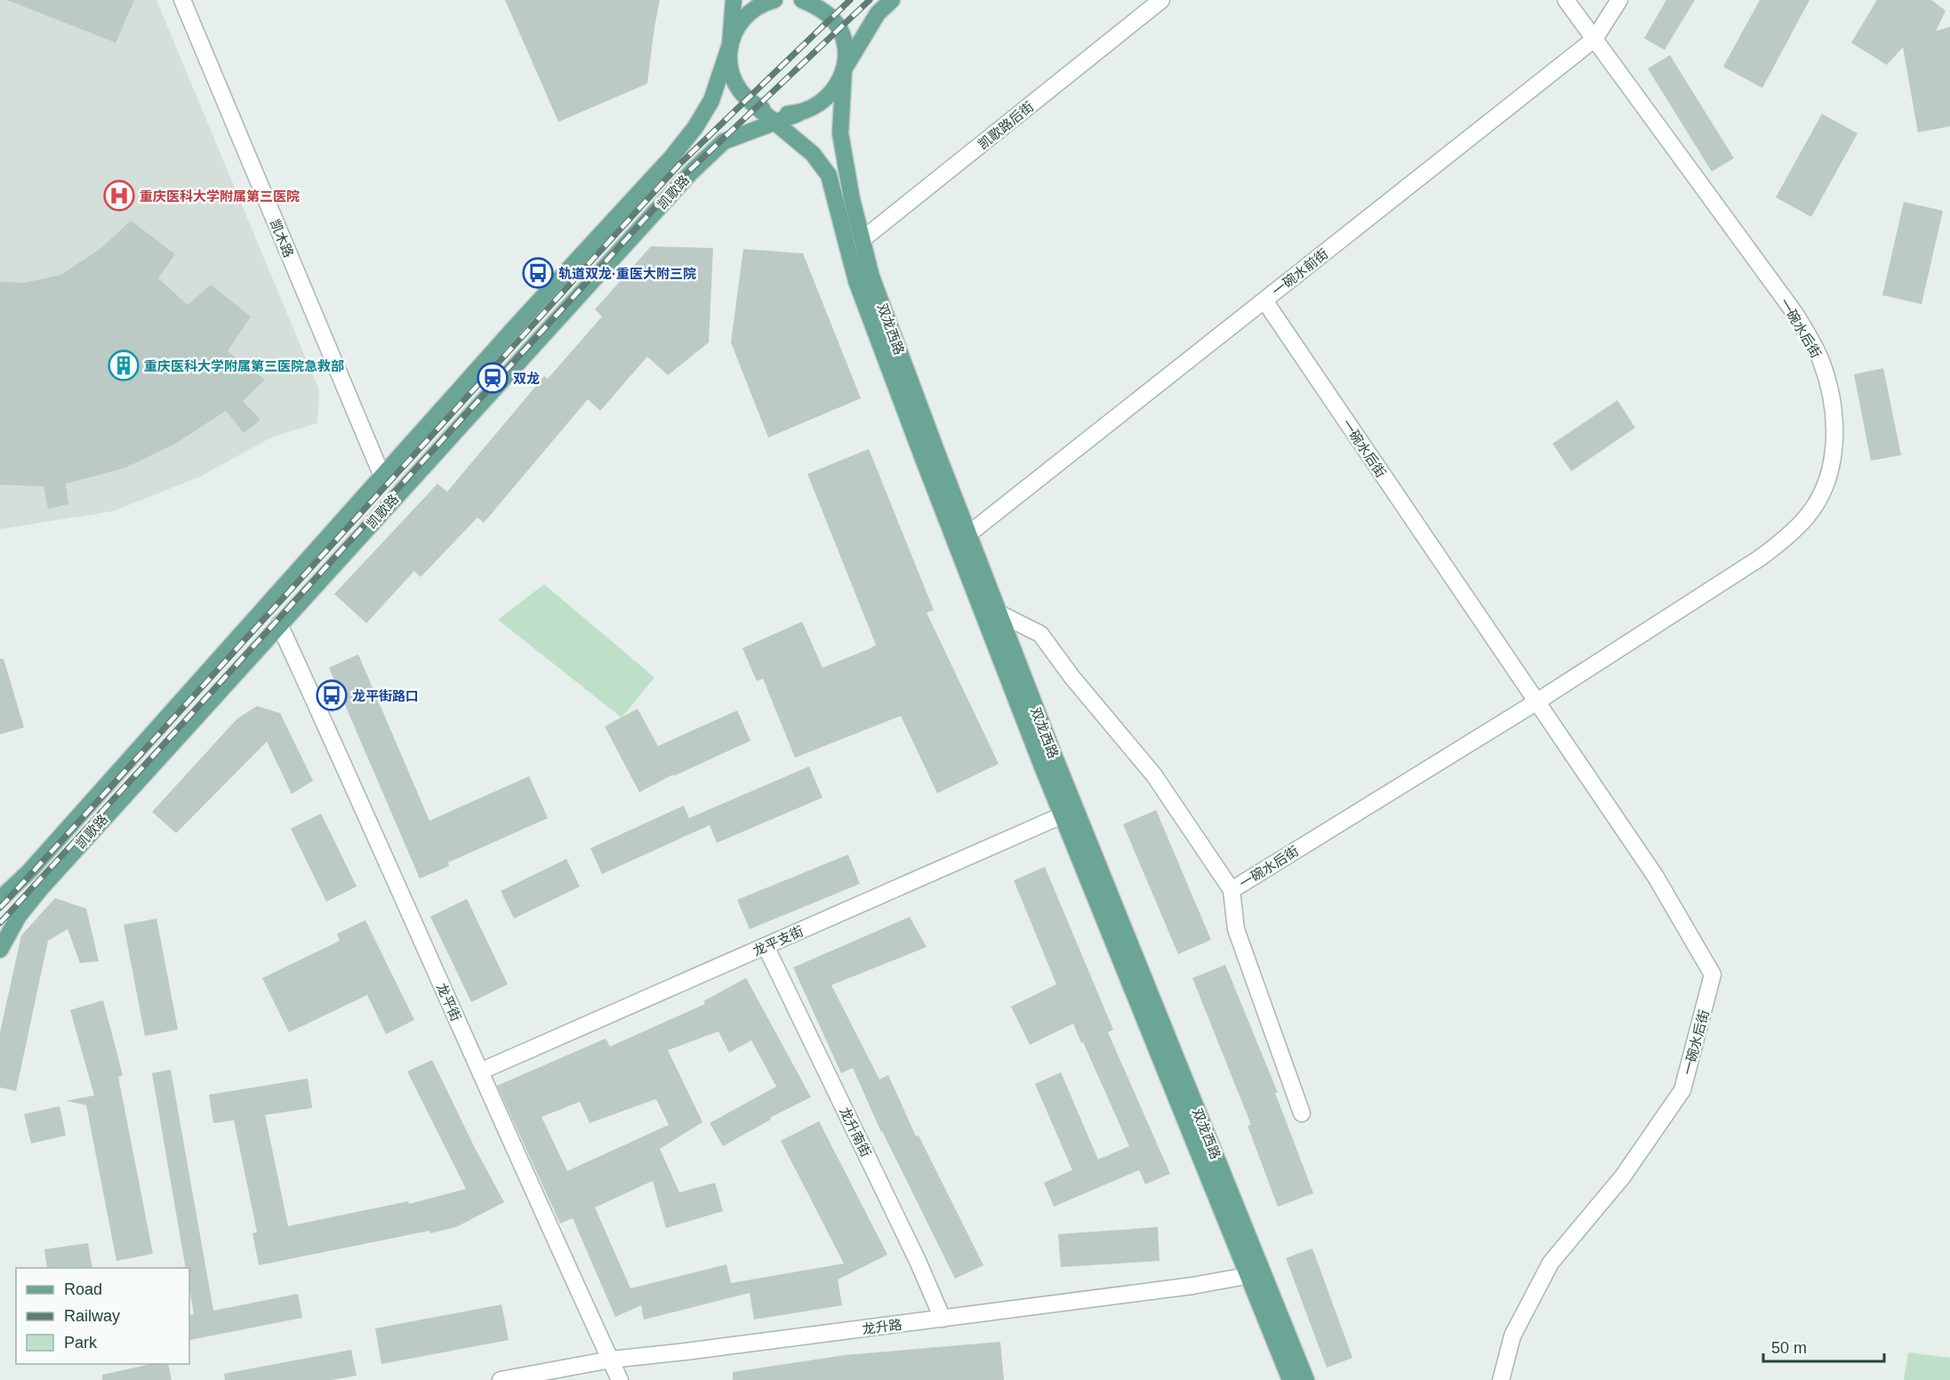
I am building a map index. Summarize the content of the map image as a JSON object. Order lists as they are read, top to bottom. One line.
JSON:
{"streets":{"main road":["凯歌路","双龙西路"],"street":["凯歌路后街","凯木路","一碗水前街","一碗水后街","龙平支街","龙平街","龙升南街","龙升路"]},"crossings":[["凯歌路后街","双龙西路"],["凯歌路","凯木路"],["凯歌路","双龙西路"],["凯歌路","龙平街"],["一碗水前街","一碗水后街"],["一碗水前街","双龙西路"],["一碗水后街","双龙西路"],["双龙西路","龙平支街"],["双龙西路","龙升路"],["龙平支街","龙平街"],["龙平支街","龙升南街"],["龙平街","龙升路"],["龙升南街","龙升路"]],"places":{"hospital":["重庆医科大学附属第三医院"],"bus stop":["轨道双龙·重医大附三院","龙平街路口"],"building":["重庆医科大学附属第三医院急救部"],"station":["双龙"]},"legend":["Road","Railway","Park"],"scale_bar":"50 m"}
